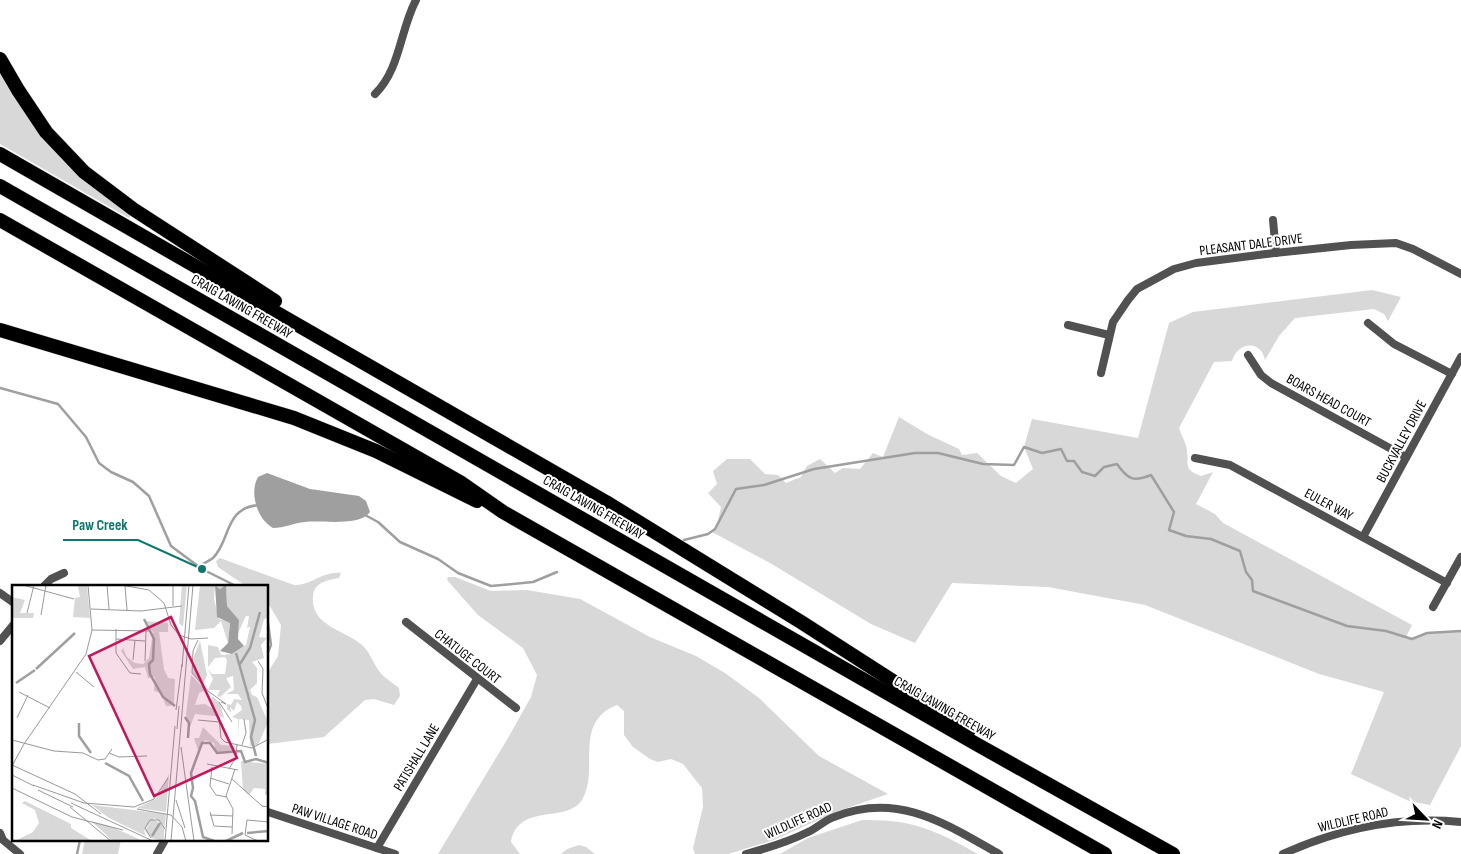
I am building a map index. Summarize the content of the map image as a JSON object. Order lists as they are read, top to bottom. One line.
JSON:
{"streets":{"highway":["CRAIG LAWING FREEWAY"],"street":["PLEASANT DALE DRIVE","BOARS HEAD COURT","BUCKVALLEY DRIVE","EULER WAY","CHATUGE COURT","PATISHALL LANE","WILDLIFE ROAD","PAW VILLAGE ROAD"]},"crossings":[["BOARS HEAD COURT","BUCKVALLEY DRIVE"],["BUCKVALLEY DRIVE","EULER WAY"],["CHATUGE COURT","PATISHALL LANE"],["PATISHALL LANE","PAW VILLAGE ROAD"]],"places":["Paw Creek"],"north":"bottom right"}
